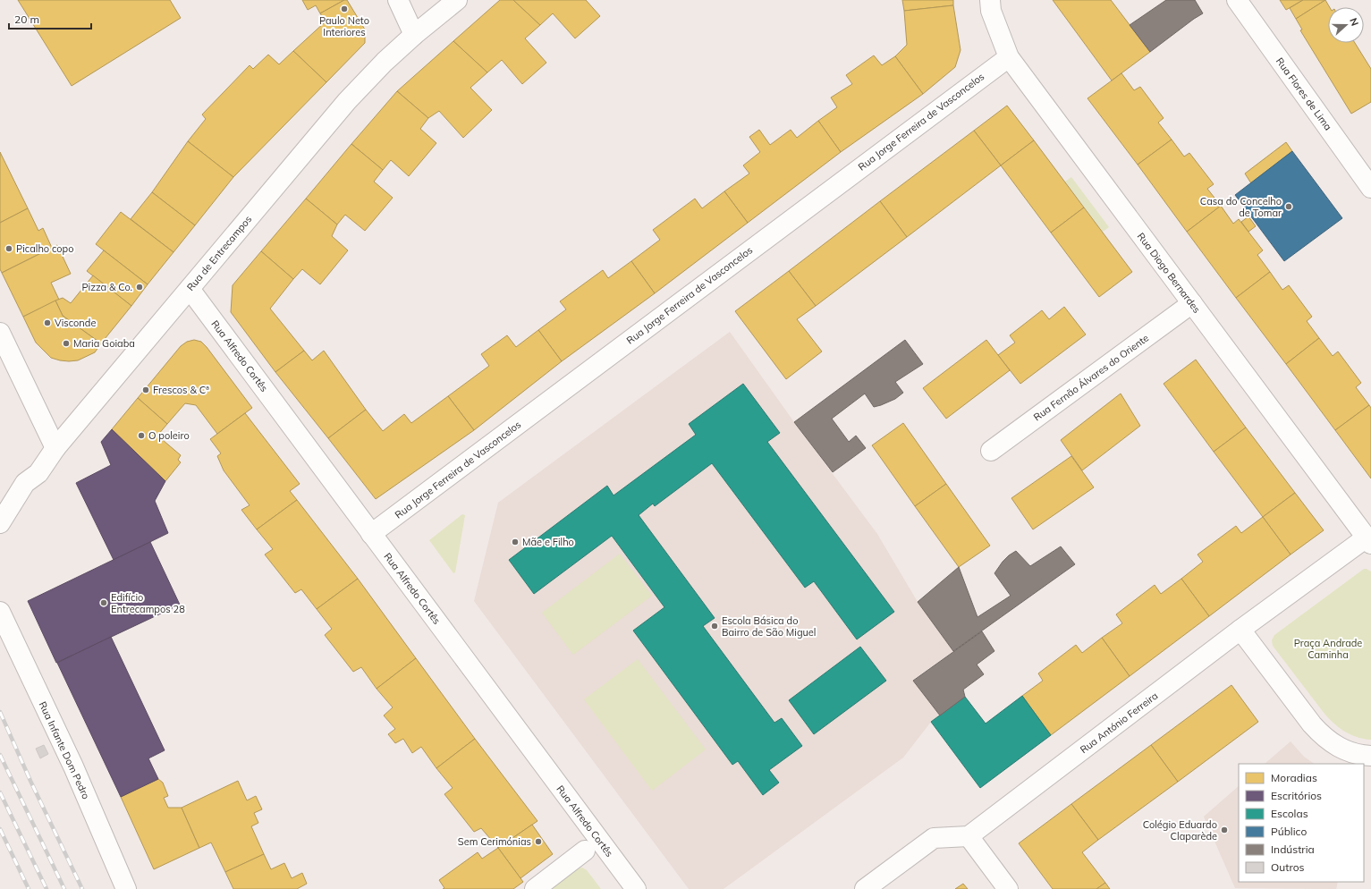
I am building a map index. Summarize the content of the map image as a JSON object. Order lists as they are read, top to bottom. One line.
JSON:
{"streets":{"street":["Rua Flores de Lima","Rua Jorge Ferreira de Vasconcelos","Rua de Entrecampos","Rua Diogo Bernardes","Rua Alfredo Cortês","Rua Fernão Álvares do Oriente","Rua António Ferreira","Rua Infante Dom Pedro"]},"crossings":[["Rua Jorge Ferreira de Vasconcelos","Rua Diogo Bernardes"],["Rua Jorge Ferreira de Vasconcelos","Rua Alfredo Cortês"],["Rua de Entrecampos","Rua Alfredo Cortês"],["Rua Diogo Bernardes","Rua Fernão Álvares do Oriente"],["Rua Diogo Bernardes","Rua António Ferreira"]],"parks":["Praça Andrade Caminha"],"places":["Paulo Neto Interiores","Casa do Concelho de Tomar","Picalho copo","Pizza & Co.","Visconde","Maria Goiaba","Frescos & Cª","O poleiro","Mãe e Filho","Edifício Entrecampos 28","Escola Básica do Bairro de São Miguel","Colégio Eduardo Claparède","Sem Cerimónias"],"legend":["Moradias","Escritórios","Escolas","Público","Indústria","Outros"],"scale_bar":"20 m","north":"right"}
